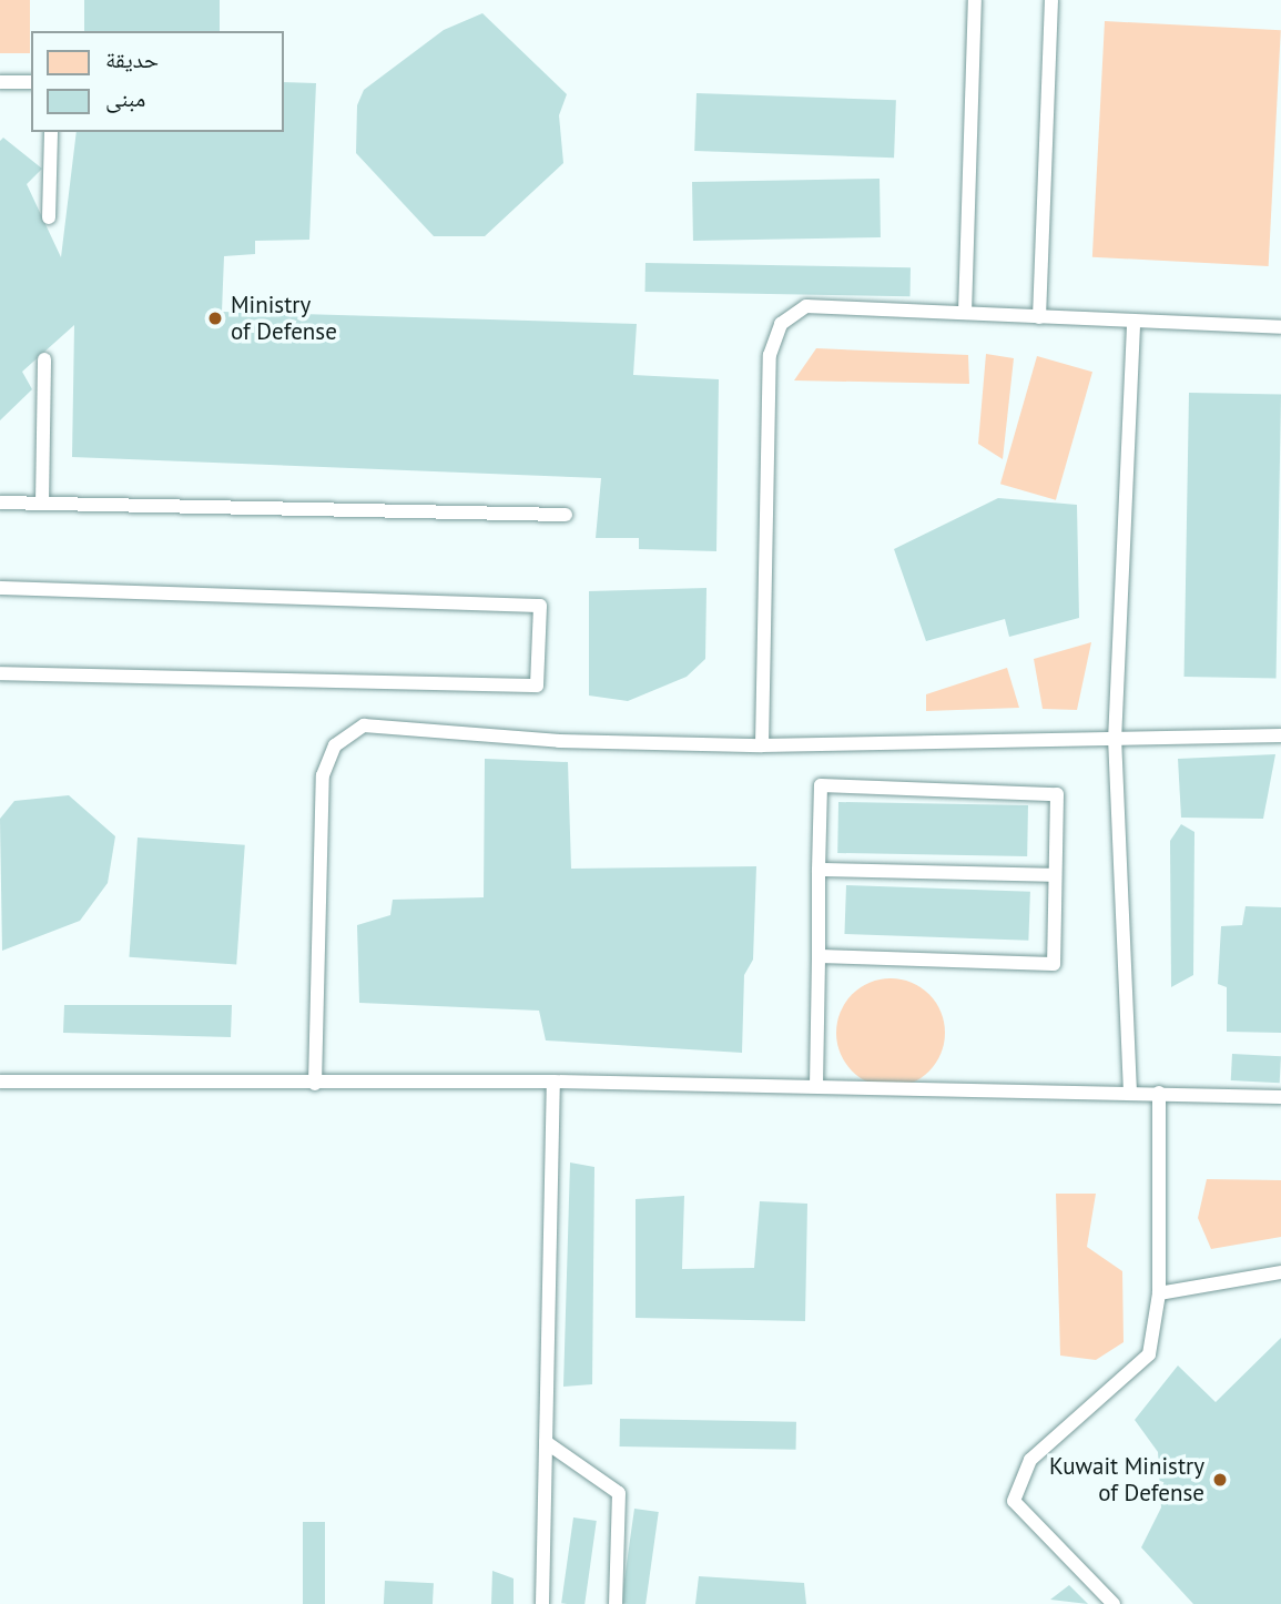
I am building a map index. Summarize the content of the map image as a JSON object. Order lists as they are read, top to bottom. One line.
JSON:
{"places":["Ministry of Defense","Kuwait Ministry of Defense"],"legend":["حديقة","مبنى"]}
